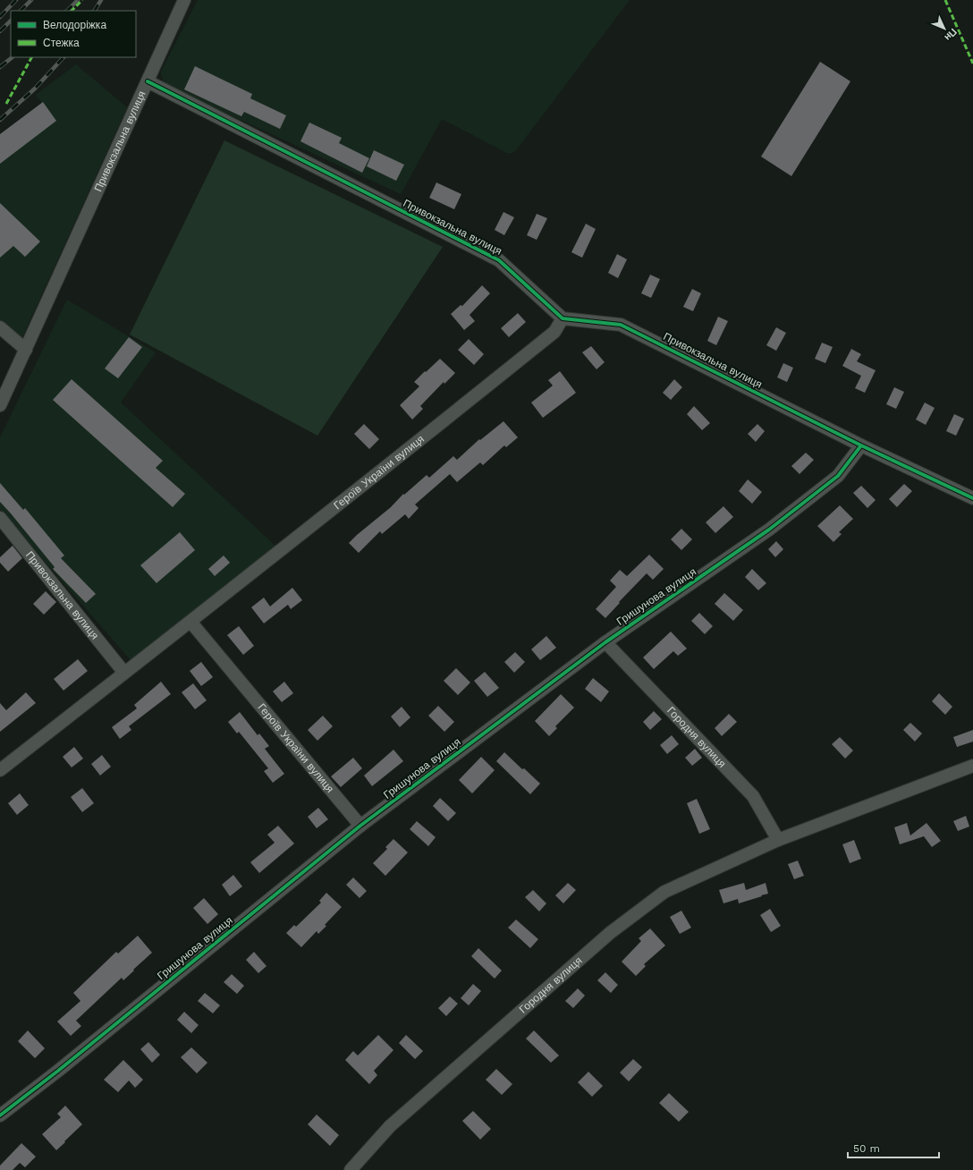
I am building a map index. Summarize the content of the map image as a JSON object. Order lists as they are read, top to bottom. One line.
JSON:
{"streets":{"street":["Привокзальна вулиця","Героїв України вулиця","Гришунова вулиця","Городня вулиця"]},"crossings":[["Привокзальна вулиця","Героїв України вулиця"],["Привокзальна вулиця","Гришунова вулиця"],["Героїв України вулиця","Гришунова вулиця"],["Гришунова вулиця","Городня вулиця"]],"legend":["Велодоріжка","Стежка"],"scale_bar":"50 m","north":"bottom right"}
